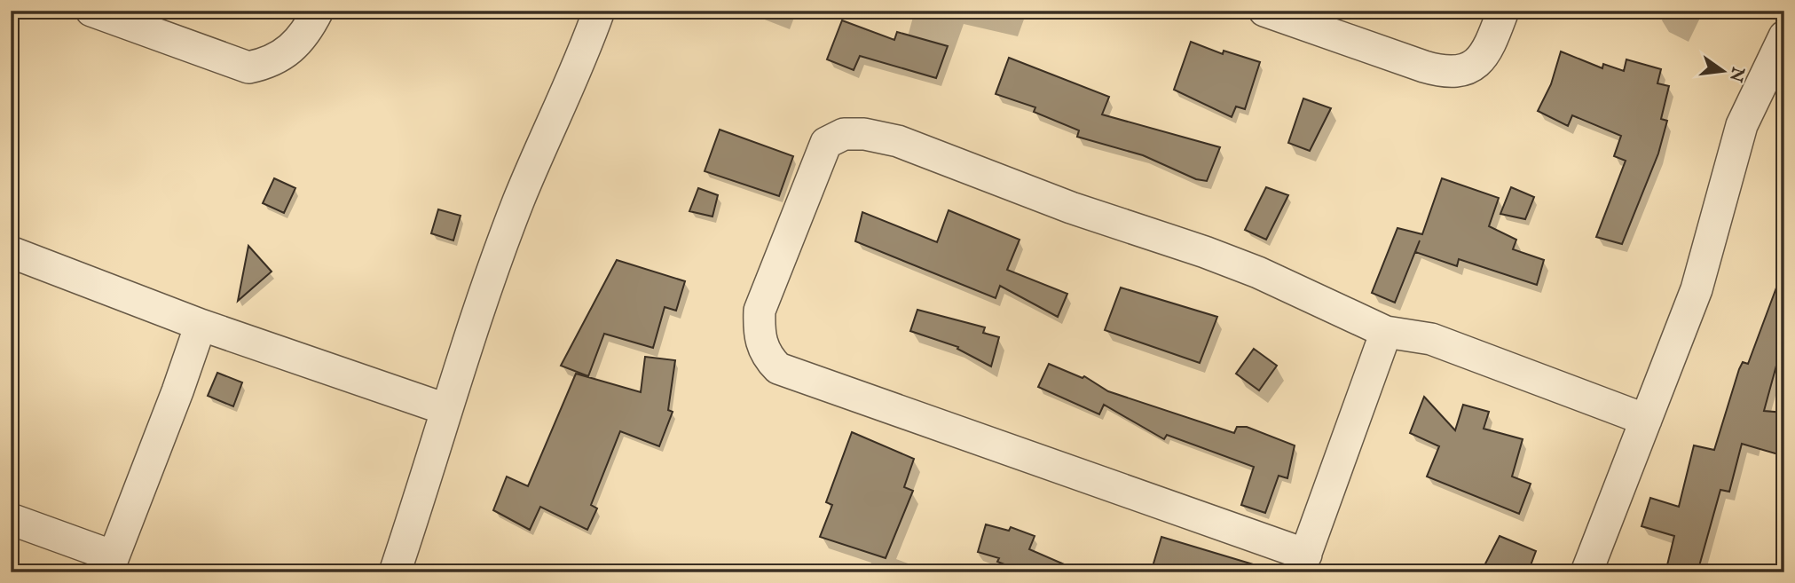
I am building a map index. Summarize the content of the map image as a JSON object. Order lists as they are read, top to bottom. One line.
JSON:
{"north":"right"}
